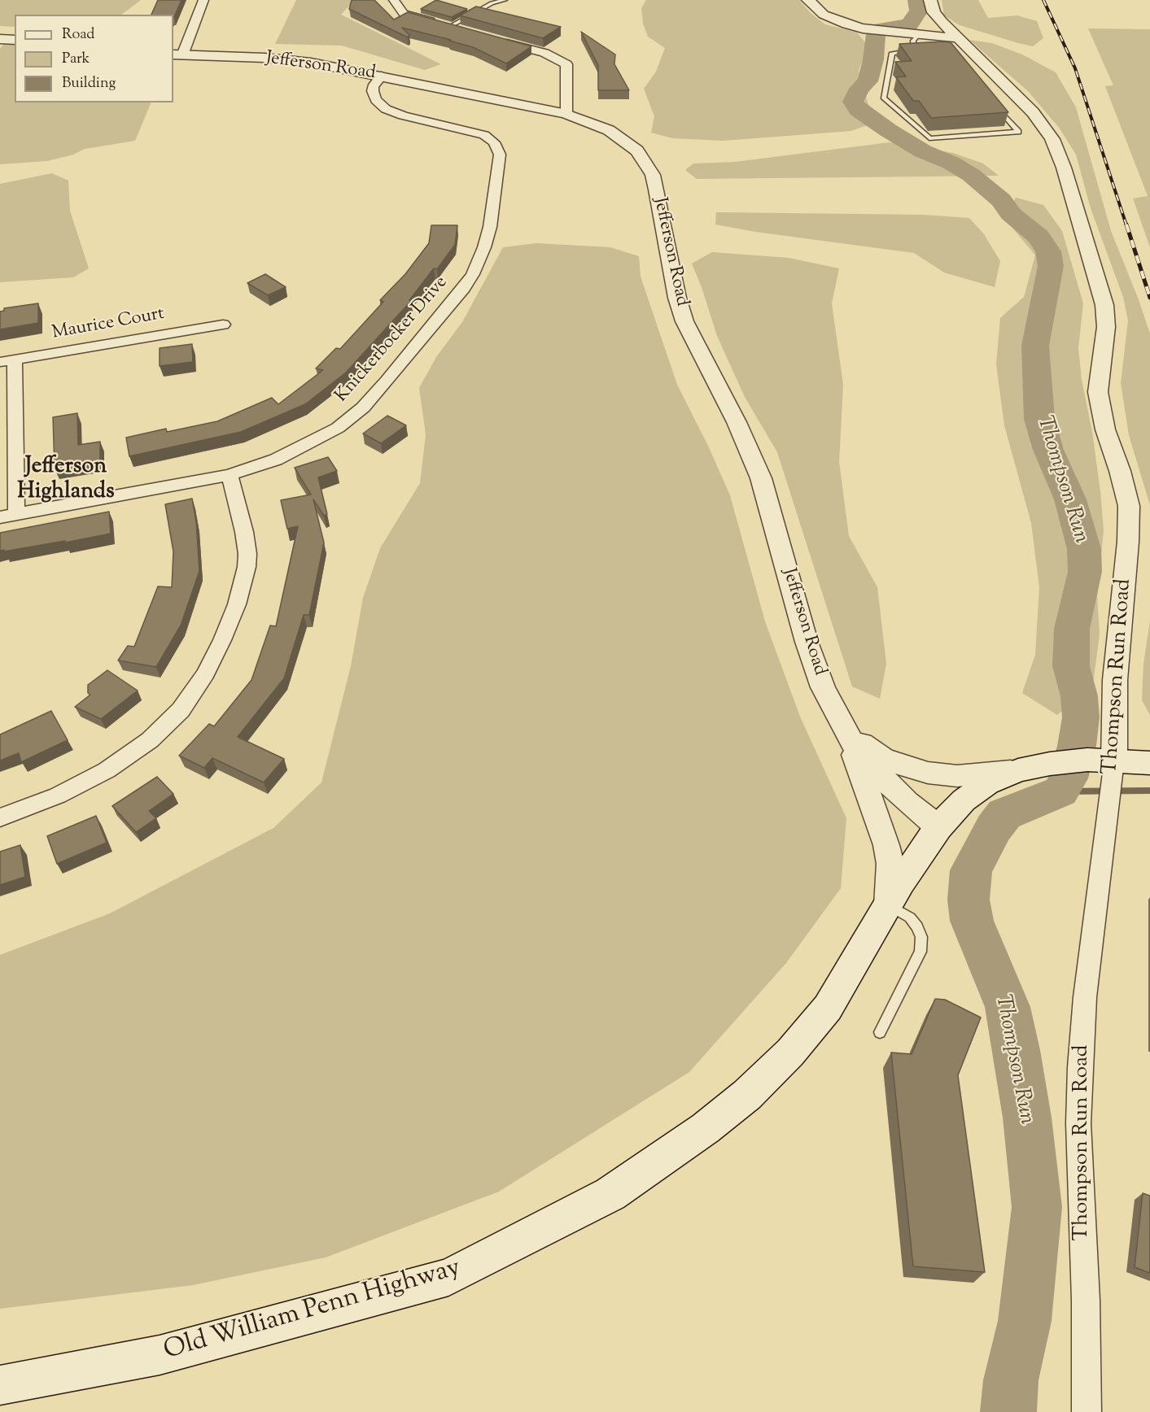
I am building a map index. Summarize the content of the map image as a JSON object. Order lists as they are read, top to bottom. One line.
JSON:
{"streets":{"main road":["Old William Penn Highway"],"street":["Jefferson Road","Maurice Court","Knickerbocker Drive","Thompson Run Road"]},"crossings":[["Jefferson Road","Knickerbocker Drive"],["Jefferson Road","Old William Penn Highway"],["Thompson Run Road","Old William Penn Highway"]],"districts":["Jefferson Highlands"],"water":["Thompson Run"],"legend":["Road","Park","Building"]}
